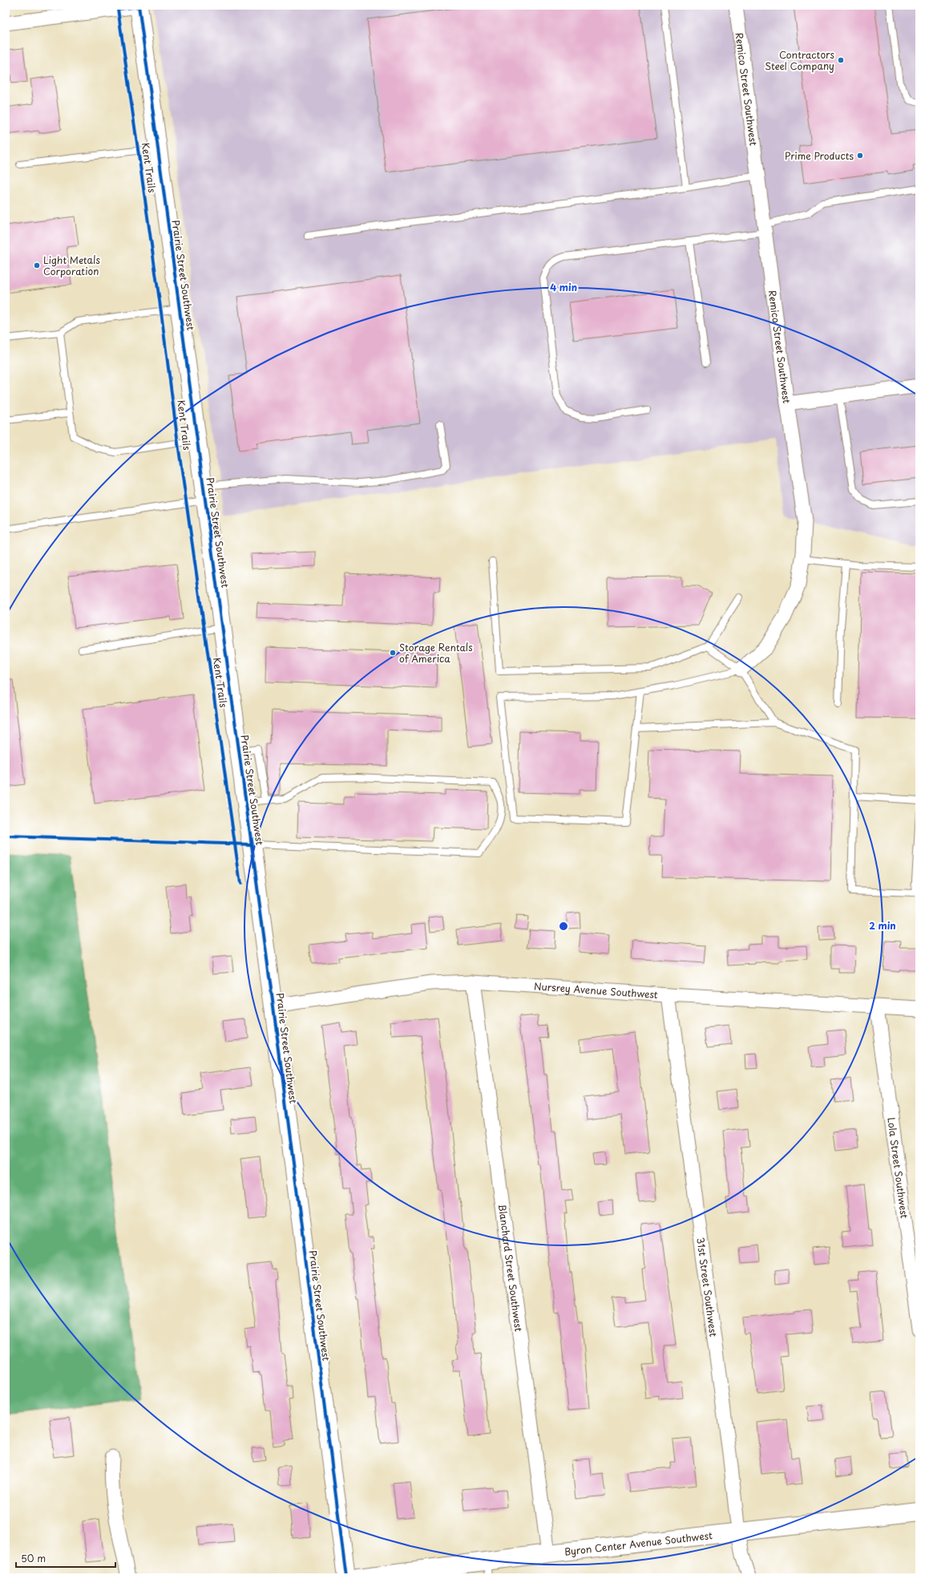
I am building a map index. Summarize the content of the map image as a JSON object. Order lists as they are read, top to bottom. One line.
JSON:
{"streets":{"street":["Remico Street Southwest","Prairie Street Southwest","Nursrey Avenue Southwest","Lola Street Southwest","Blanchard Street Southwest","31st Street Southwest","Byron Center Avenue Southwest"],"cycle path":["Kent Trails"]},"crossings":[["Prairie Street Southwest","Nursrey Avenue Southwest"],["Nursrey Avenue Southwest","Lola Street Southwest"],["Nursrey Avenue Southwest","Blanchard Street Southwest"],["Nursrey Avenue Southwest","31st Street Southwest"],["Blanchard Street Southwest","Byron Center Avenue Southwest"],["31st Street Southwest","Byron Center Avenue Southwest"]],"places":["Contractors Steel Company","Prime Products","Light Metals Corporation","Storage Rentals of America"],"scale_bar":"50 m","rings":["4 min","2 min"]}
